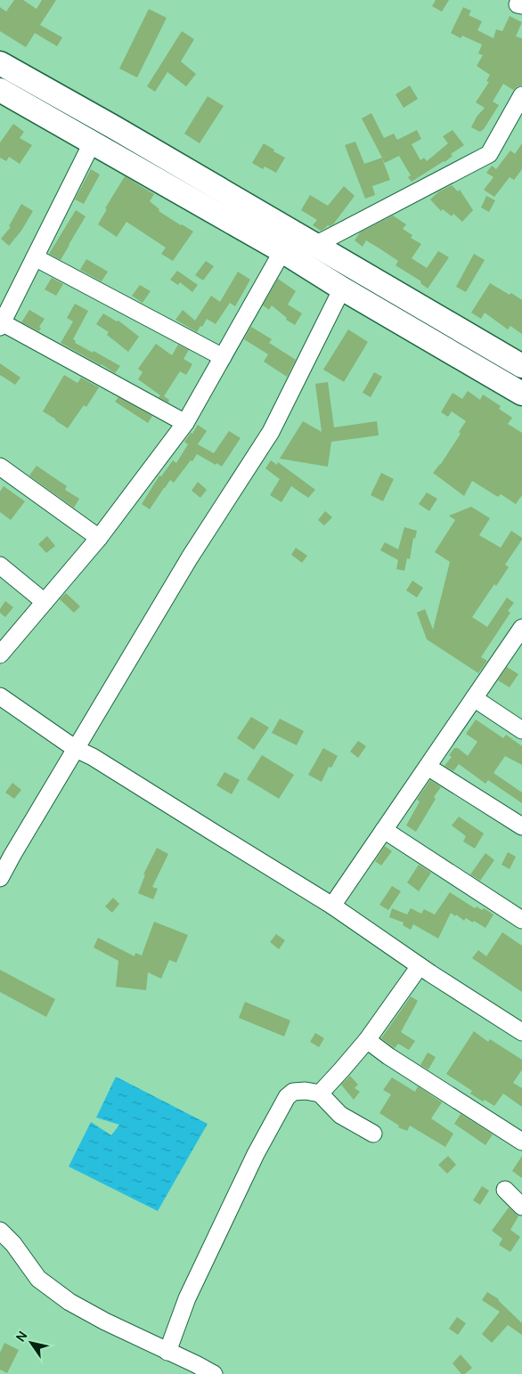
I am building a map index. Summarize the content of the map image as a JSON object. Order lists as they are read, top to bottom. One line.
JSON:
{"north":"top left"}
